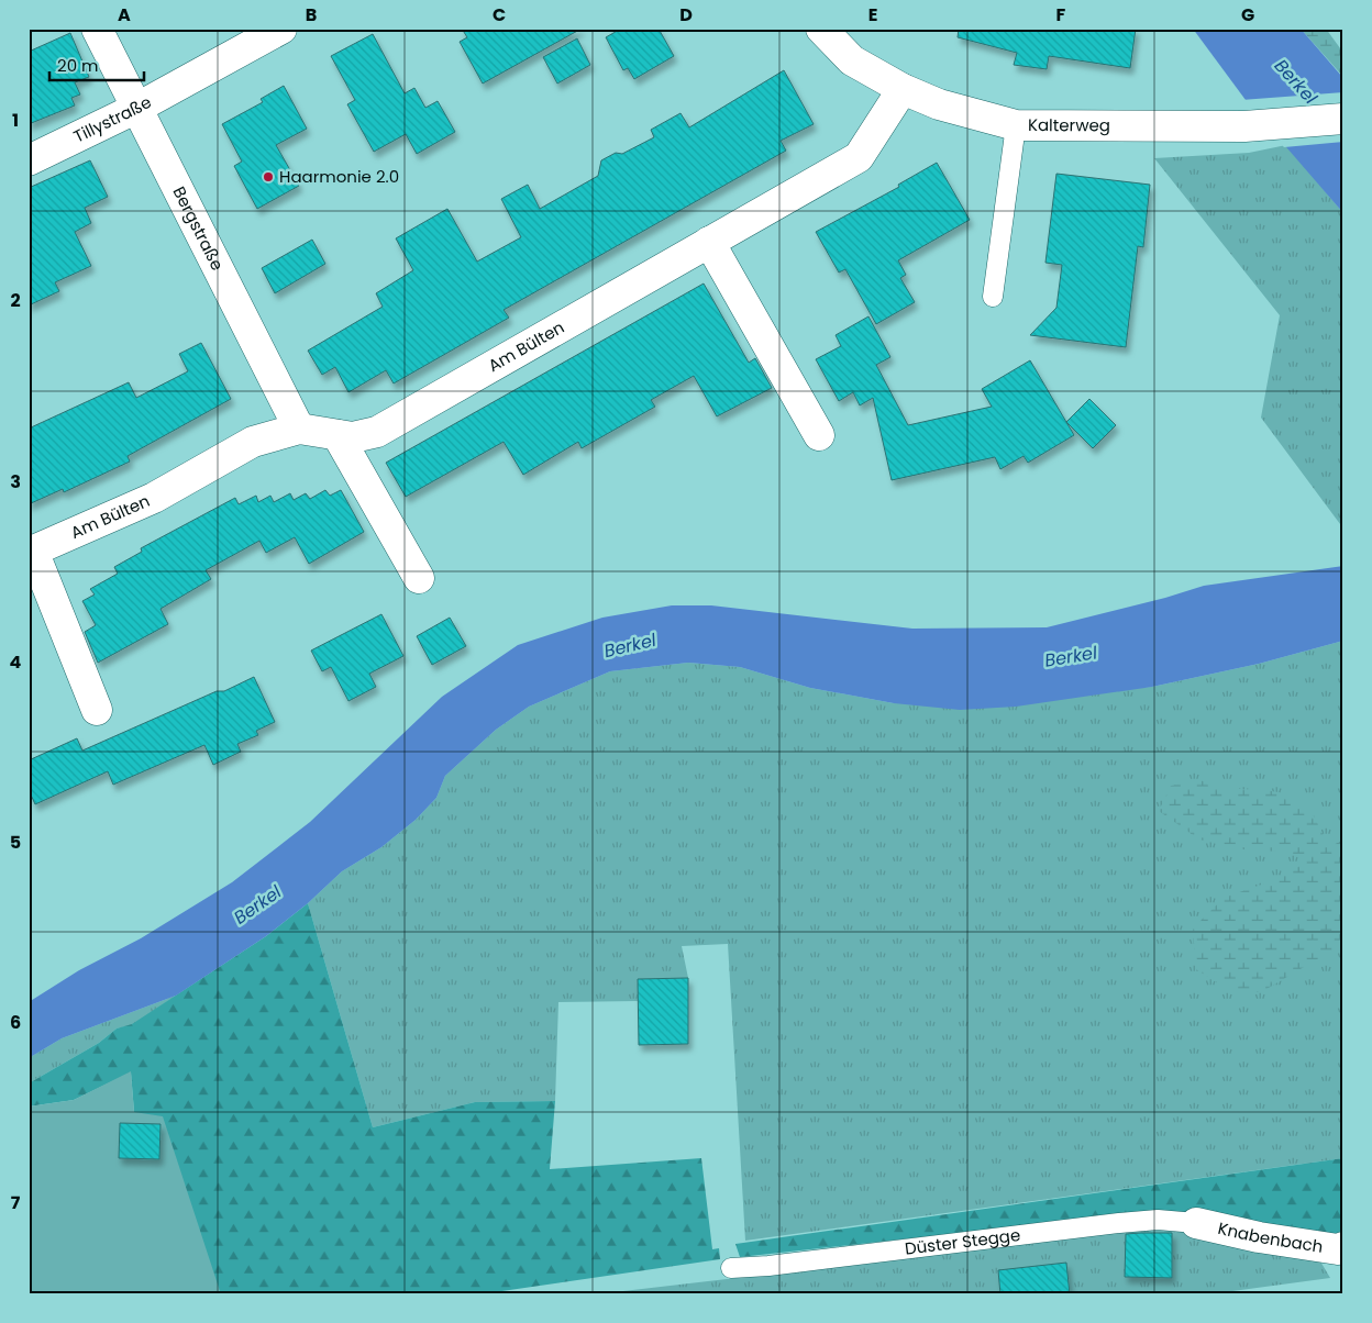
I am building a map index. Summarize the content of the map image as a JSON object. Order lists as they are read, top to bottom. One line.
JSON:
{"streets":{"street":["Tillystraße","Kalterweg","Bergstraße","Am Bülten","Knabenbach"],"lane":["Düster Stegge"]},"crossings":[["Tillystraße","Bergstraße"],["Kalterweg","Am Bülten"],["Bergstraße","Am Bülten"],["Knabenbach","Düster Stegge"]],"water":["Berkel"],"places":["Haarmonie 2.0"],"scale_bar":"20 m","grid":{"columns":["A","B","C","D","E","F","G"],"rows":["1","2","3","4","5","6","7"]}}
